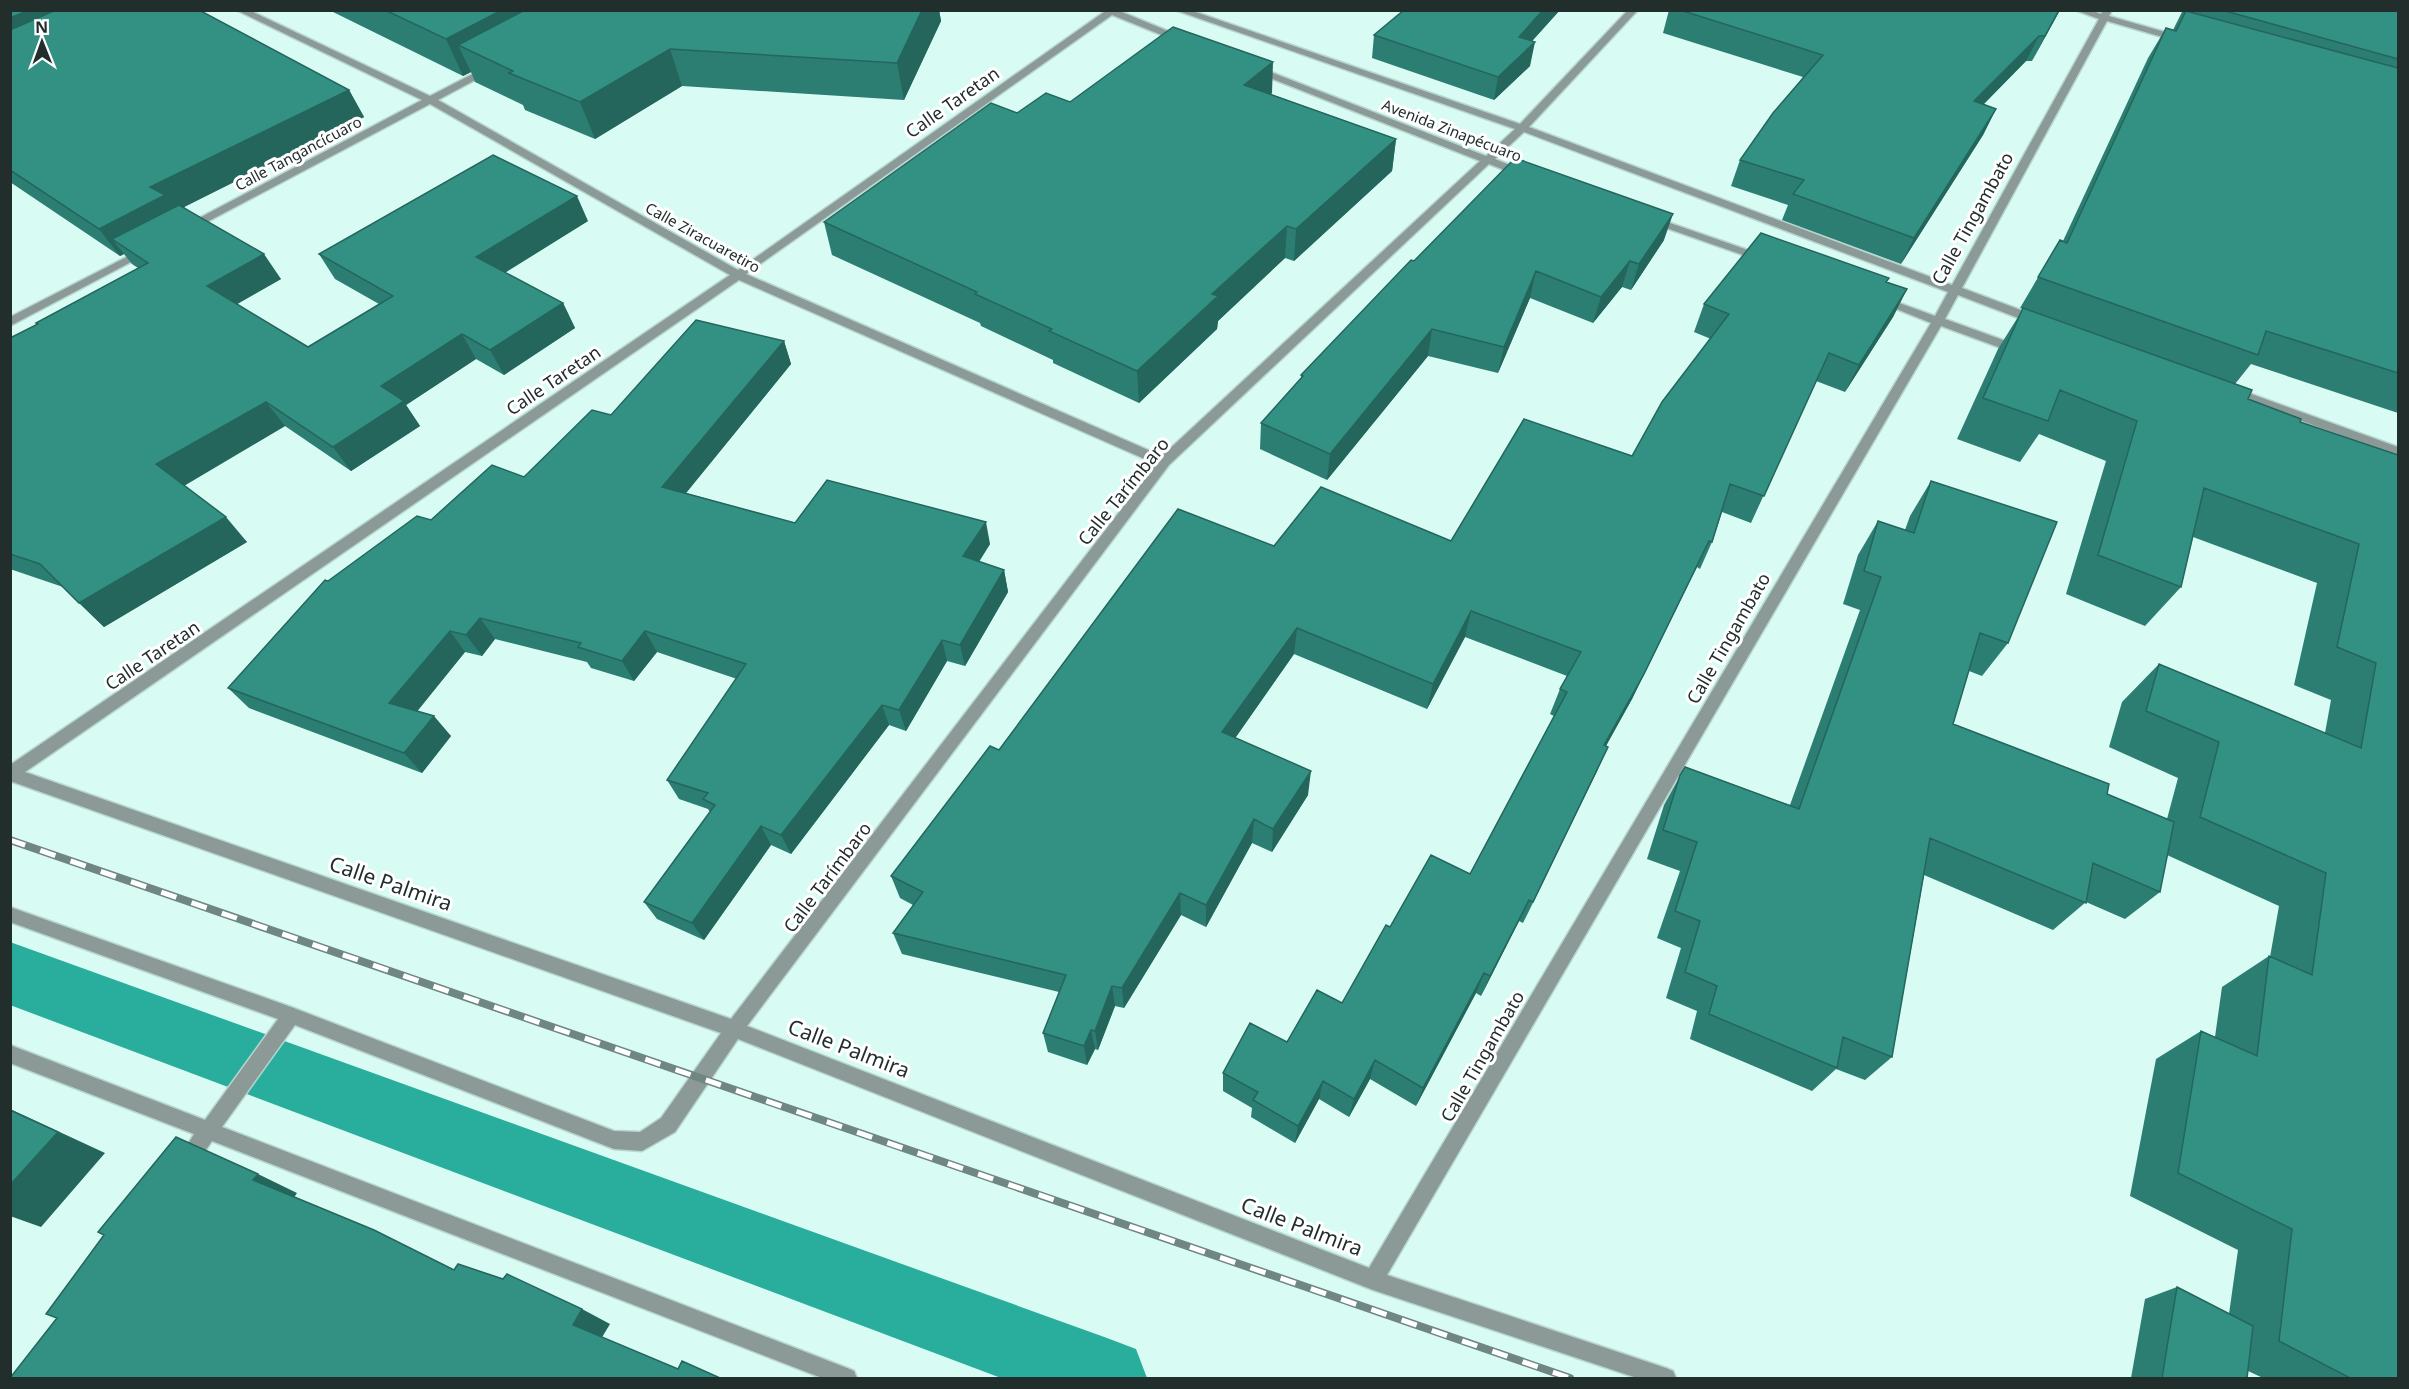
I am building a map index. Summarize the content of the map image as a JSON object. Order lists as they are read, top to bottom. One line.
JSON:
{"streets":{"street":["Calle Taretan","Avenida Zinapécuaro","Calle Tangancícuaro","Calle Tingambato","Calle Ziracuaretiro","Calle Tarímbaro","Calle Palmira"]},"crossings":[["Calle Taretan","Calle Ziracuaretiro"],["Calle Taretan","Calle Palmira"],["Avenida Zinapécuaro","Calle Tingambato"],["Avenida Zinapécuaro","Calle Tarímbaro"],["Calle Tangancícuaro","Calle Ziracuaretiro"],["Calle Tingambato","Calle Palmira"],["Calle Ziracuaretiro","Calle Tarímbaro"],["Calle Tarímbaro","Calle Palmira"]],"north":"top"}
